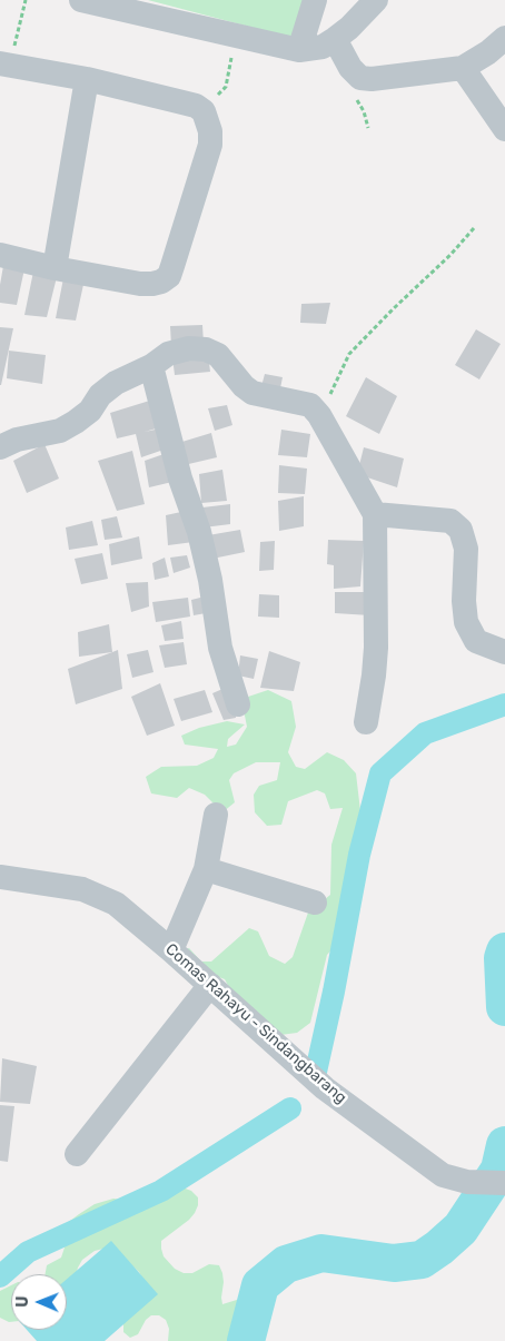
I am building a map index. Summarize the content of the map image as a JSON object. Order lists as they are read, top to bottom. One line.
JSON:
{"streets":{"street":["Comas Rahayu - Sindangbarang"]},"north":"left"}
